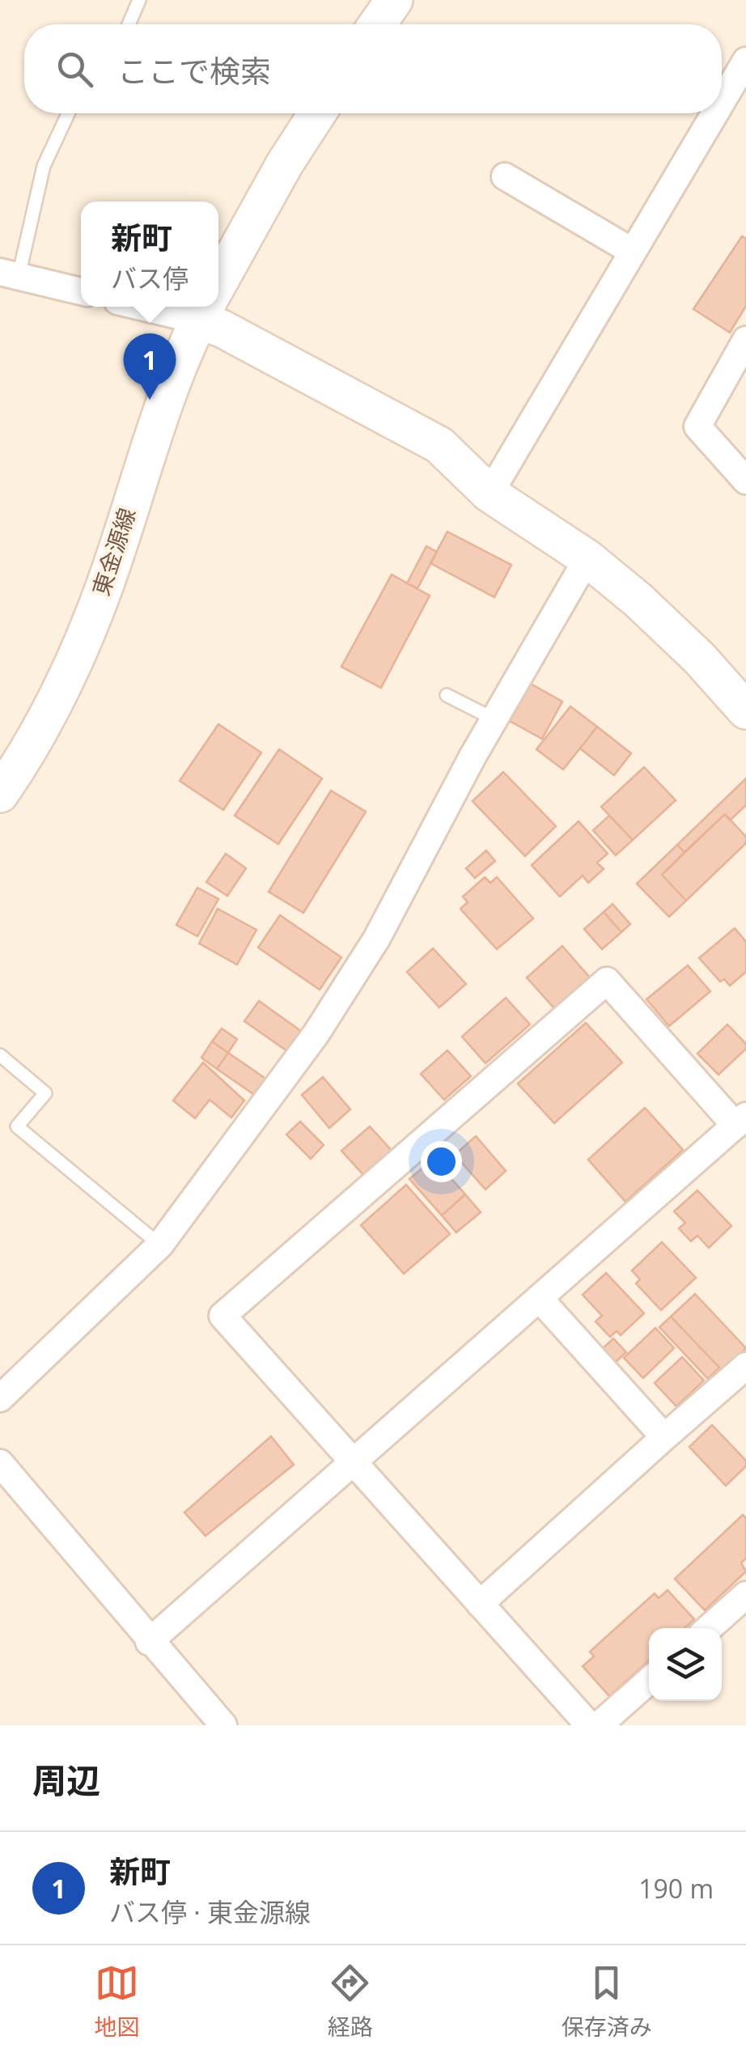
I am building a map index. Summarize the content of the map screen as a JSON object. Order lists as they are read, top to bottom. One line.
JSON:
{"streets":{"main road":["東金源線"]},"page":{"search":"ここで検索","popup":["新町","バス停"],"pins":"1","heading":"周辺","list":[{"mark":"1","name":"新町","note":"バス停 · 東金源線","value":"190 m"}],"nav":["地図","経路","保存済み"]}}
